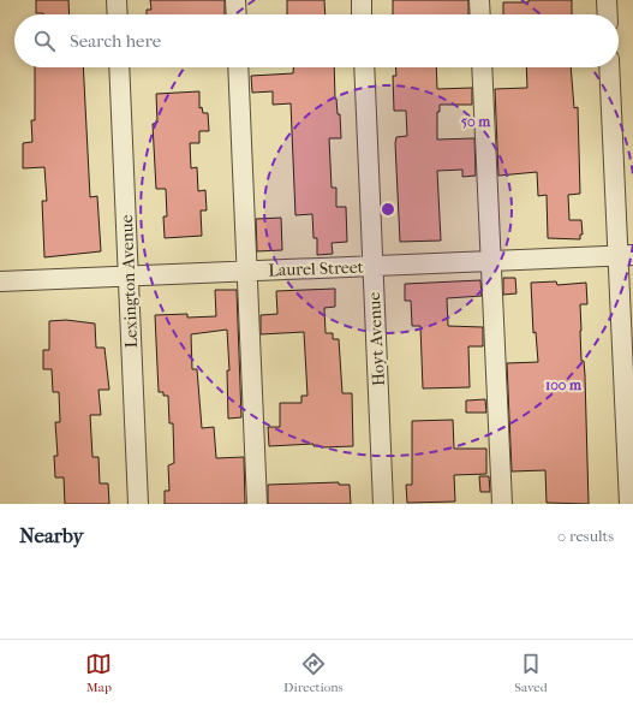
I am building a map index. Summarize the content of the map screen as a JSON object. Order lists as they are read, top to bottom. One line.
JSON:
{"streets":{"street":["Laurel Street","Lexington Avenue","Hoyt Avenue"]},"crossings":[["Laurel Street","Lexington Avenue"],["Laurel Street","Hoyt Avenue"]],"page":{"search":"Search here","heading":["Nearby","0 results"],"nav":["Map","Directions","Saved"]},"rings":["50 m","100 m"]}
